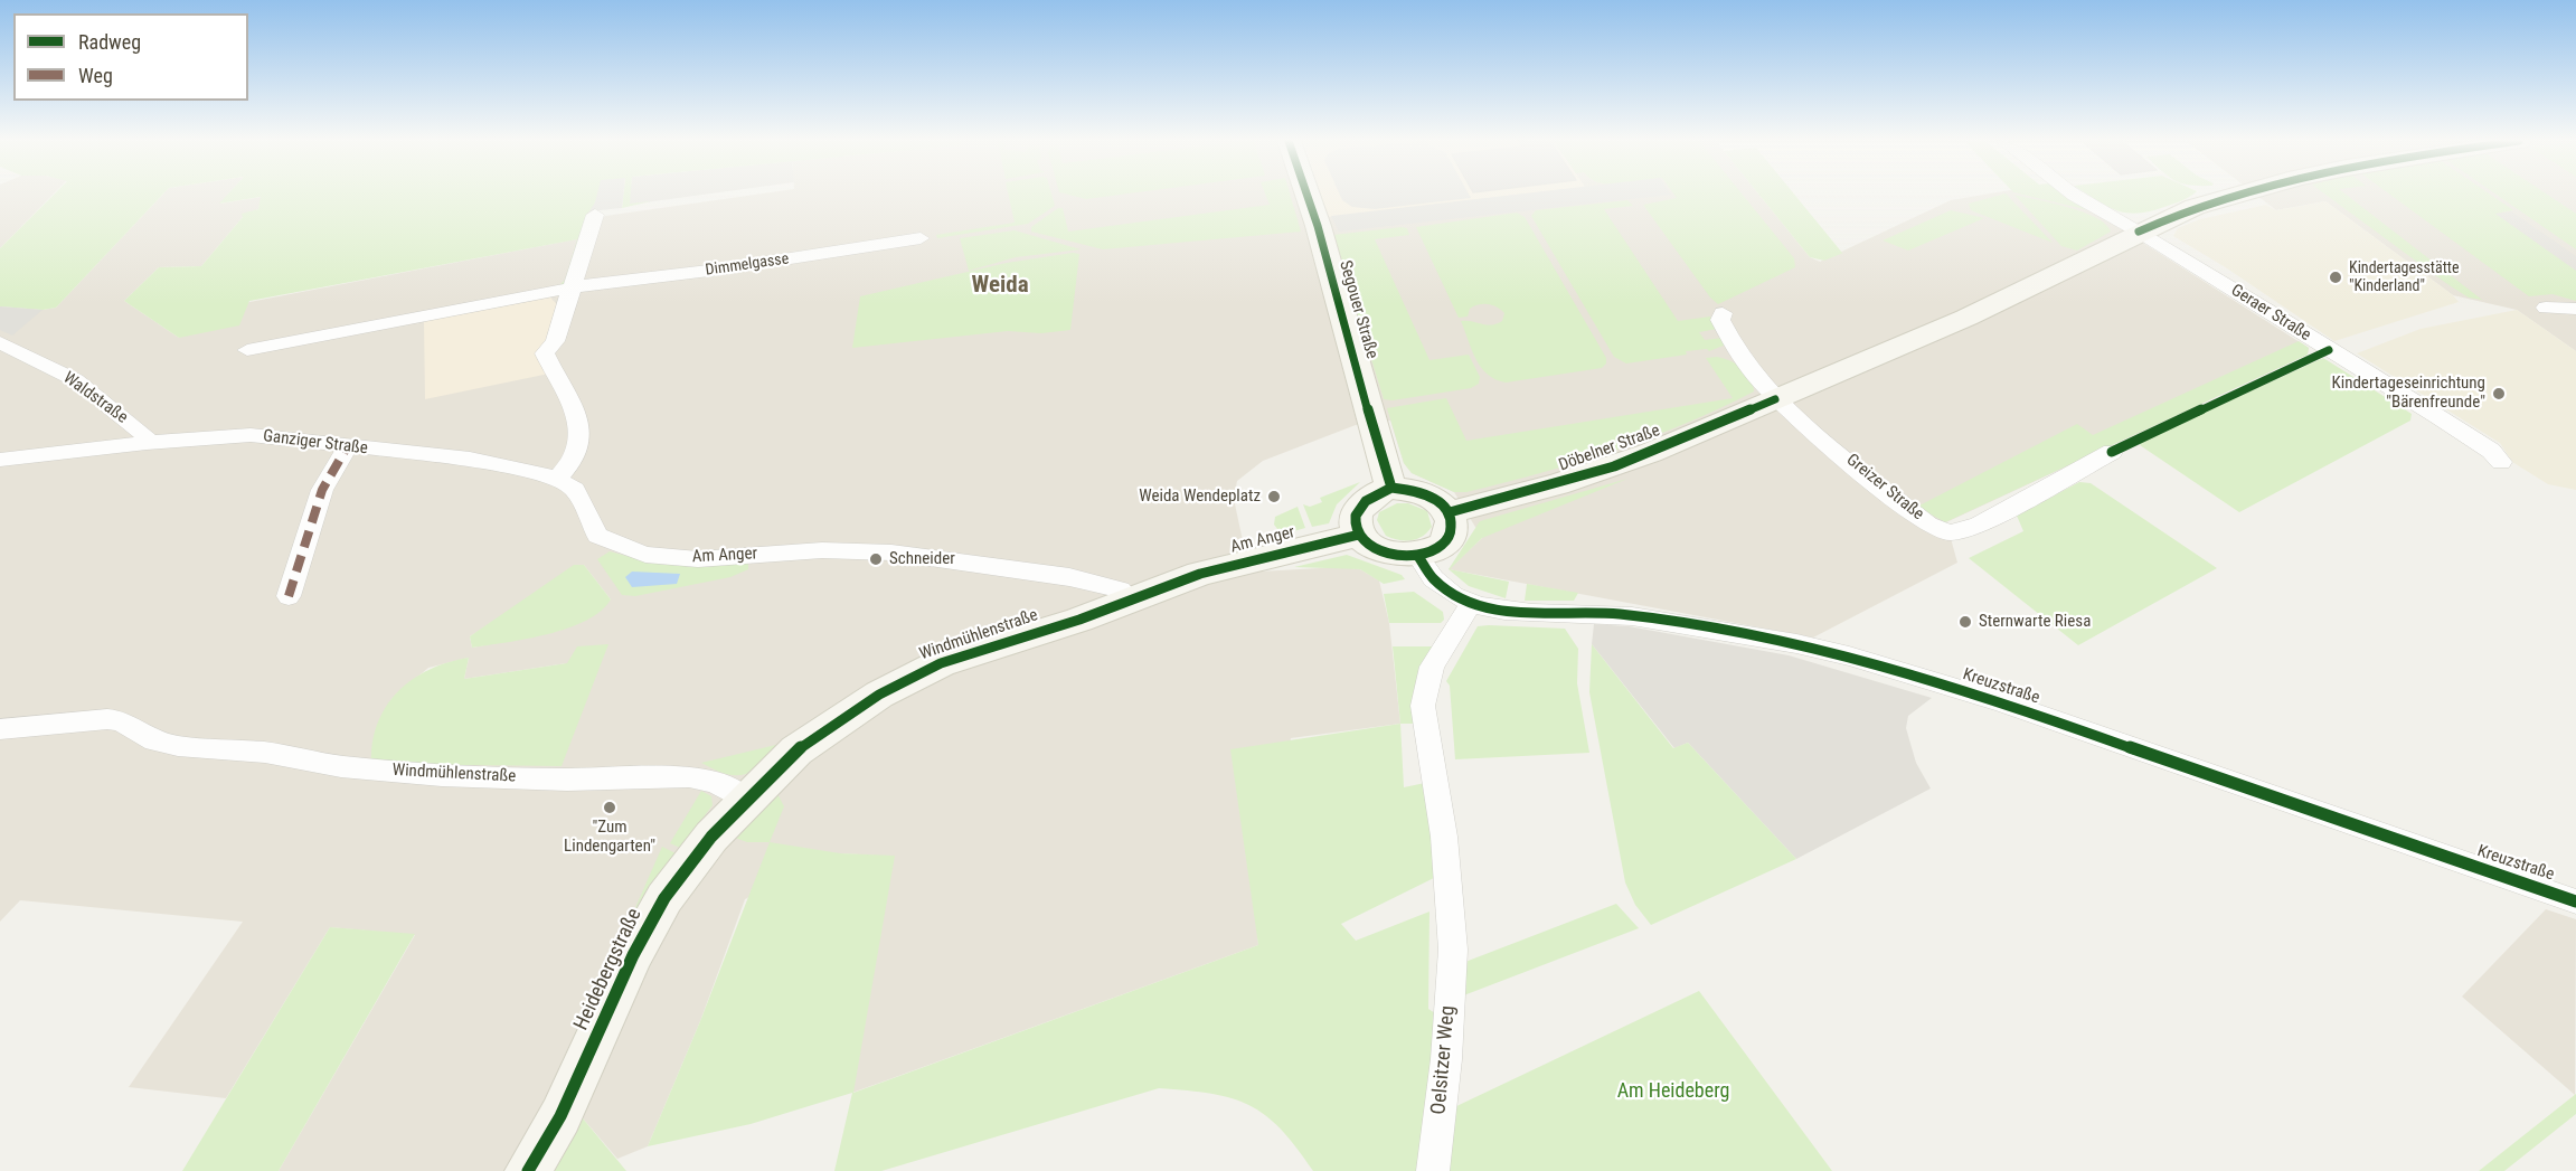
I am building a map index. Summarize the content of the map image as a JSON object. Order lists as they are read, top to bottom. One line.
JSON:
{"streets":{"street":["Dimmelgasse","Segouer Straße","Geraer Straße","Waldstraße","Ganziger Straße","Döbelner Straße","Greizer Straße","Am Anger","Windmühlenstraße","Kreuzstraße","Heidebergstraße","Oelsitzer Weg"]},"crossings":[["Segouer Straße","Döbelner Straße"],["Segouer Straße","Am Anger"],["Segouer Straße","Kreuzstraße"],["Geraer Straße","Döbelner Straße"],["Waldstraße","Ganziger Straße"],["Ganziger Straße","Am Anger"],["Döbelner Straße","Greizer Straße"],["Döbelner Straße","Am Anger"],["Döbelner Straße","Kreuzstraße"],["Am Anger","Windmühlenstraße"],["Am Anger","Kreuzstraße"],["Windmühlenstraße","Heidebergstraße"],["Kreuzstraße","Oelsitzer Weg"]],"districts":["Weida"],"parks":["Am Heideberg"],"places":["Kindertagesstätte \"Kinderland\"","Kindertageseinrichtung \"Bärenfreunde\"","Weida Wendeplatz","Schneider","Sternwarte Riesa","\"Zum Lindengarten\""],"legend":["Radweg","Weg"]}
